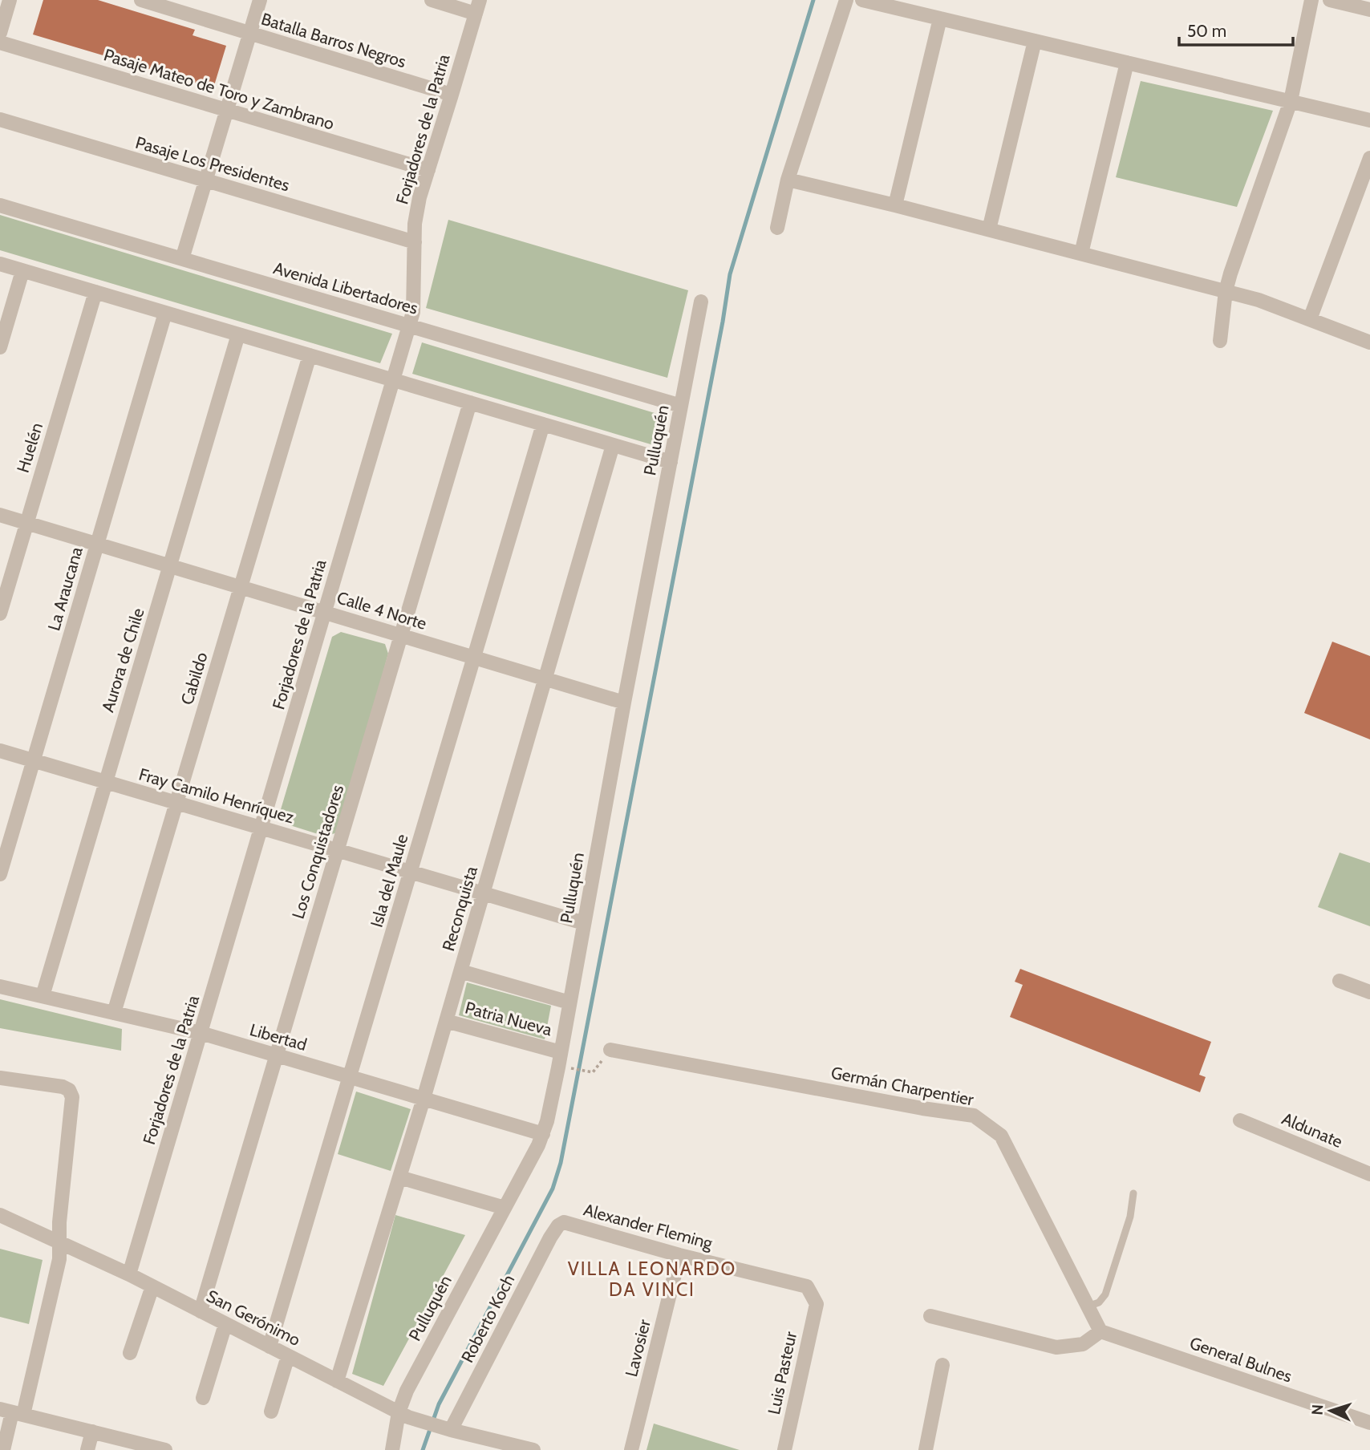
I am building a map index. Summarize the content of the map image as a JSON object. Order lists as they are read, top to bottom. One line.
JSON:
{"streets":{"street":["Batalla Barros Negros","Pasaje Mateo de Toro y Zambrano","Forjadores de la Patria","Pasaje Los Presidentes","Avenida Libertadores","Pulluquén","Huelén","La Araucana","Calle 4 Norte","Aurora de Chile","Cabildo","Fray Camilo Henríquez","Los Conquistadores","Isla del Maule","Reconquista","Patria Nueva","Libertad","Germán Charpentier","Aldunate","Alexander Fleming","San Gerónimo","Roberto Koch","Lavosier","General Bulnes","Luis Pasteur"]},"crossings":[["Batalla Barros Negros","Forjadores de la Patria"],["Pasaje Mateo de Toro y Zambrano","Forjadores de la Patria"],["Forjadores de la Patria","Pasaje Los Presidentes"],["Forjadores de la Patria","Avenida Libertadores"],["Forjadores de la Patria","Calle 4 Norte"],["Forjadores de la Patria","Fray Camilo Henríquez"],["Forjadores de la Patria","Libertad"],["Forjadores de la Patria","San Gerónimo"],["Avenida Libertadores","Pulluquén"],["Pulluquén","Calle 4 Norte"],["Pulluquén","Fray Camilo Henríquez"],["Pulluquén","Patria Nueva"],["Pulluquén","Libertad"],["Pulluquén","San Gerónimo"],["Huelén","Calle 4 Norte"],["La Araucana","Calle 4 Norte"],["La Araucana","Fray Camilo Henríquez"],["Calle 4 Norte","Aurora de Chile"],["Calle 4 Norte","Cabildo"],["Calle 4 Norte","Los Conquistadores"],["Calle 4 Norte","Isla del Maule"],["Calle 4 Norte","Reconquista"],["Aurora de Chile","Fray Camilo Henríquez"],["Aurora de Chile","Libertad"],["Cabildo","Fray Camilo Henríquez"],["Cabildo","Libertad"],["Fray Camilo Henríquez","Los Conquistadores"],["Fray Camilo Henríquez","Isla del Maule"],["Fray Camilo Henríquez","Reconquista"],["Los Conquistadores","Libertad"],["Los Conquistadores","San Gerónimo"],["Isla del Maule","Libertad"],["Isla del Maule","San Gerónimo"],["Reconquista","Patria Nueva"],["Reconquista","Libertad"],["Reconquista","San Gerónimo"],["Germán Charpentier","General Bulnes"],["Alexander Fleming","Roberto Koch"],["Alexander Fleming","Lavosier"],["Alexander Fleming","Luis Pasteur"],["San Gerónimo","Roberto Koch"]],"districts":["VILLA LEONARDO DA VINCI"],"scale_bar":"50 m","north":"left"}
